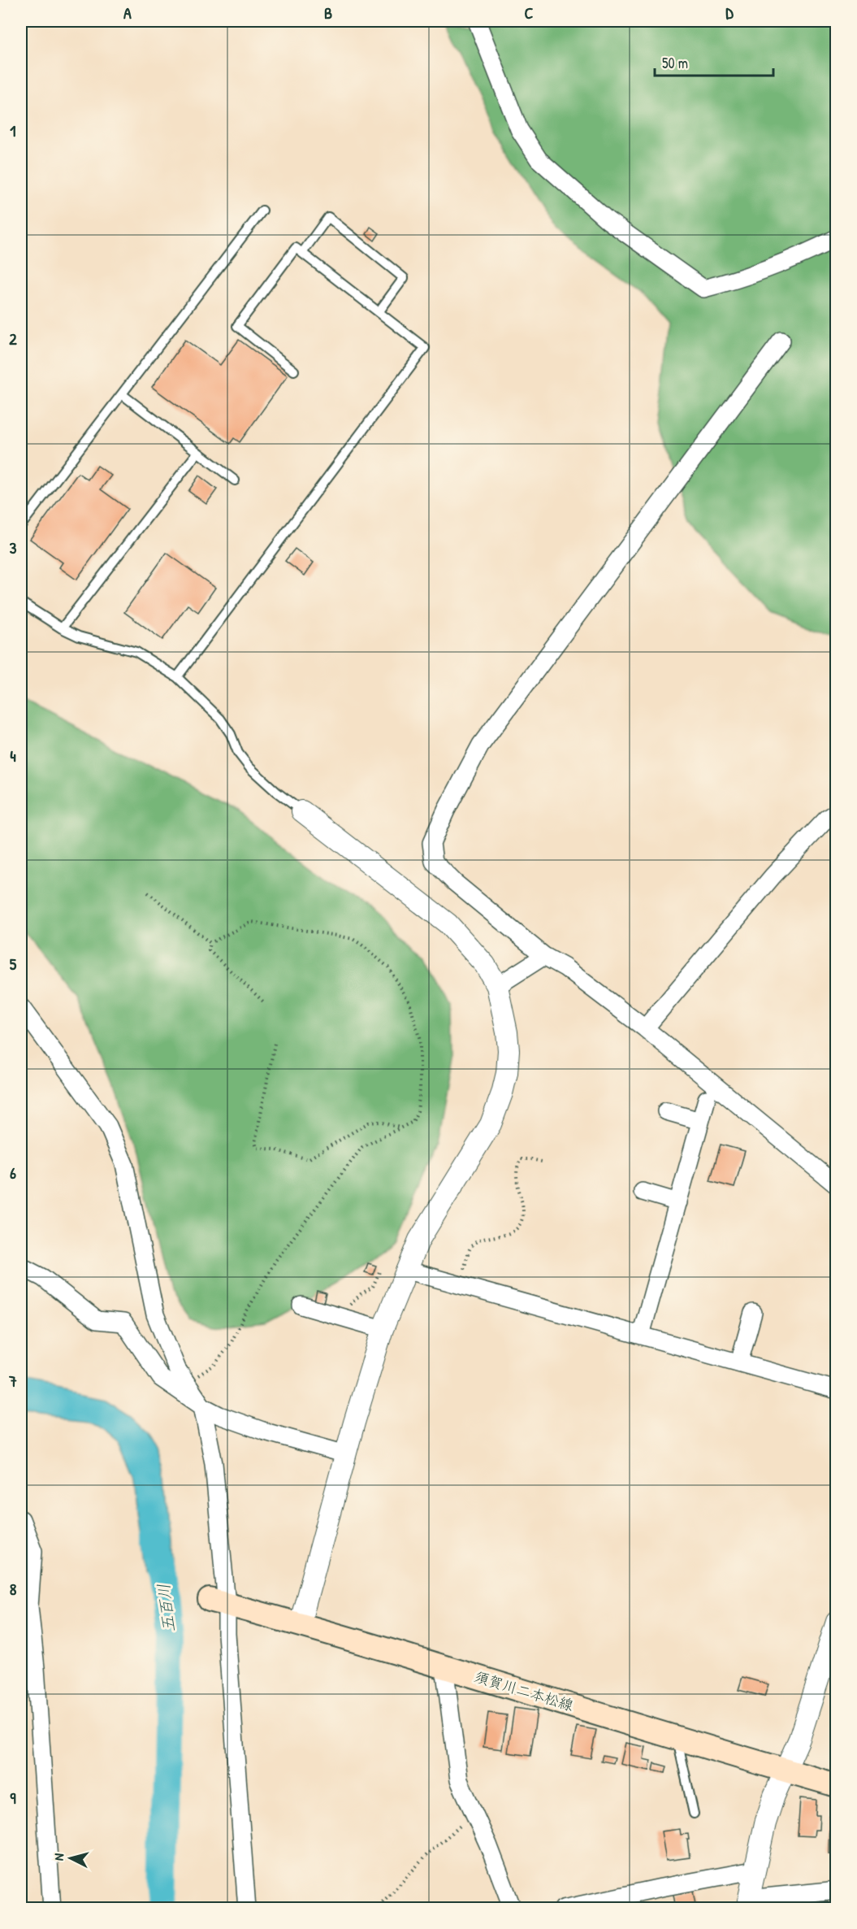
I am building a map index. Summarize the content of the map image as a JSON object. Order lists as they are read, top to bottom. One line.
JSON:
{"streets":{"main road":["須賀川二本松線"]},"water":["五百川"],"scale_bar":"50 m","north":"left","grid":{"columns":["A","B","C","D"],"rows":["1","2","3","4","5","6","7","8","9"]}}
